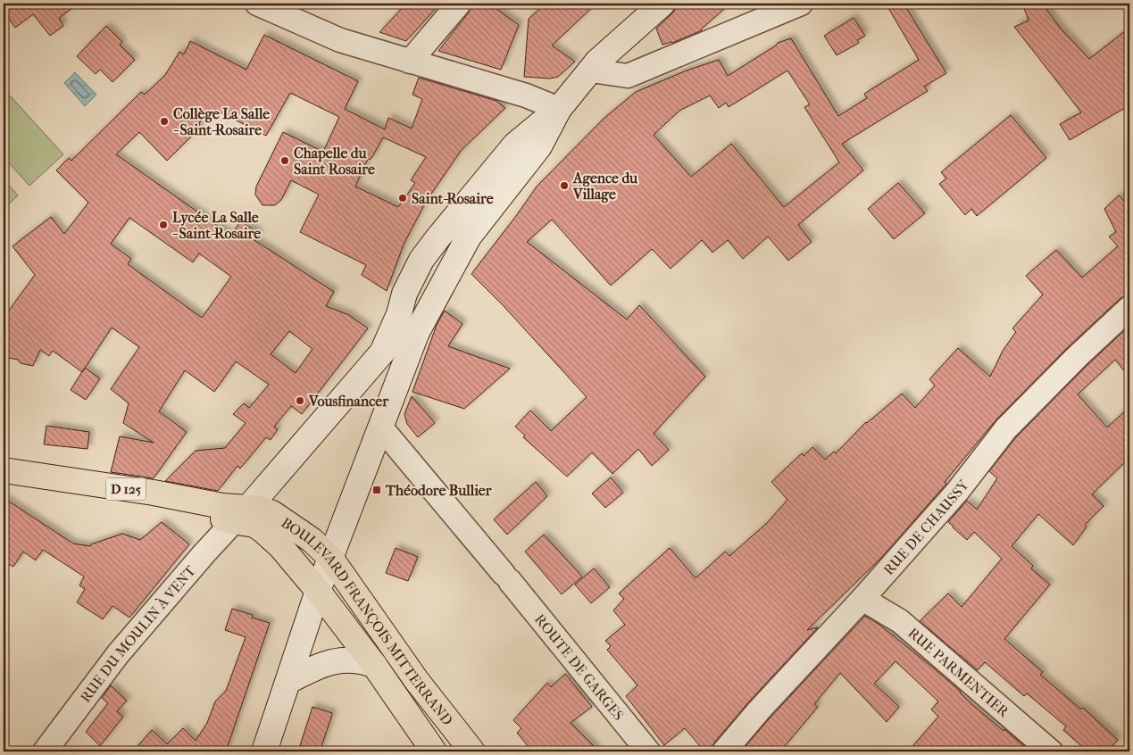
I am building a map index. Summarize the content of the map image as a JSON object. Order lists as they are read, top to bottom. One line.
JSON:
{"streets":{"main road":["D 125","BOULEVARD FRANÇOIS MITTERRAND"],"street":["RUE DE CHAUSSY","RUE DU MOULIN À VENT","ROUTE DE GARGES","RUE PARMENTIER"]},"crossings":[["D 125","BOULEVARD FRANÇOIS MITTERRAND"],["D 125","RUE DU MOULIN À VENT"],["RUE DE CHAUSSY","RUE PARMENTIER"],["BOULEVARD FRANÇOIS MITTERRAND","RUE DU MOULIN À VENT"]],"places":{"other":["Collège La Salle - Saint-Rosaire","Chapelle du Saint Rosaire","Agence du Village","Saint-Rosaire","Lycée La Salle - Saint-Rosaire","Vousfinancer"],"transit":["Théodore Bullier"]}}
